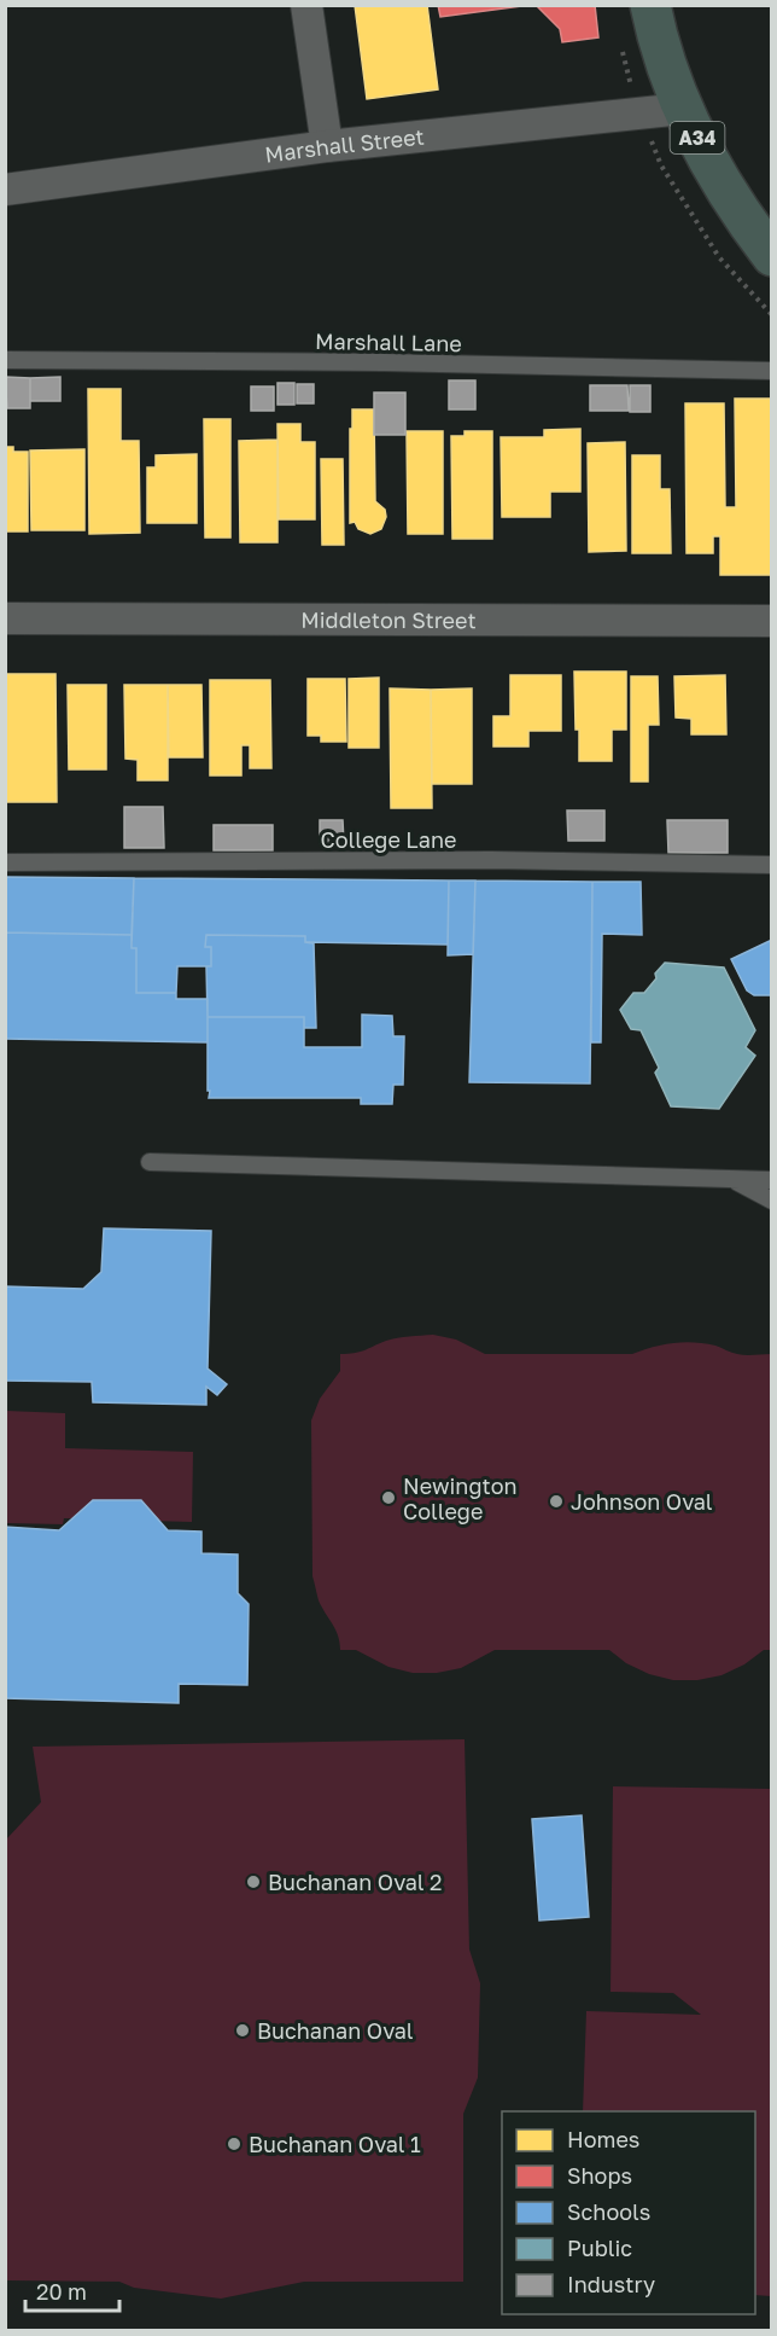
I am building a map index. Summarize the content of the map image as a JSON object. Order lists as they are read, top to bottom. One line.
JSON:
{"streets":{"highway":["A34"],"street":["Marshall Street","Middleton Street"],"lane":["Marshall Lane","College Lane"]},"crossings":[["A34","Marshall Street"]],"places":["Newington College","Johnson Oval","Buchanan Oval 2","Buchanan Oval","Buchanan Oval 1"],"legend":["Homes","Shops","Schools","Public","Industry"],"scale_bar":"20 m"}
